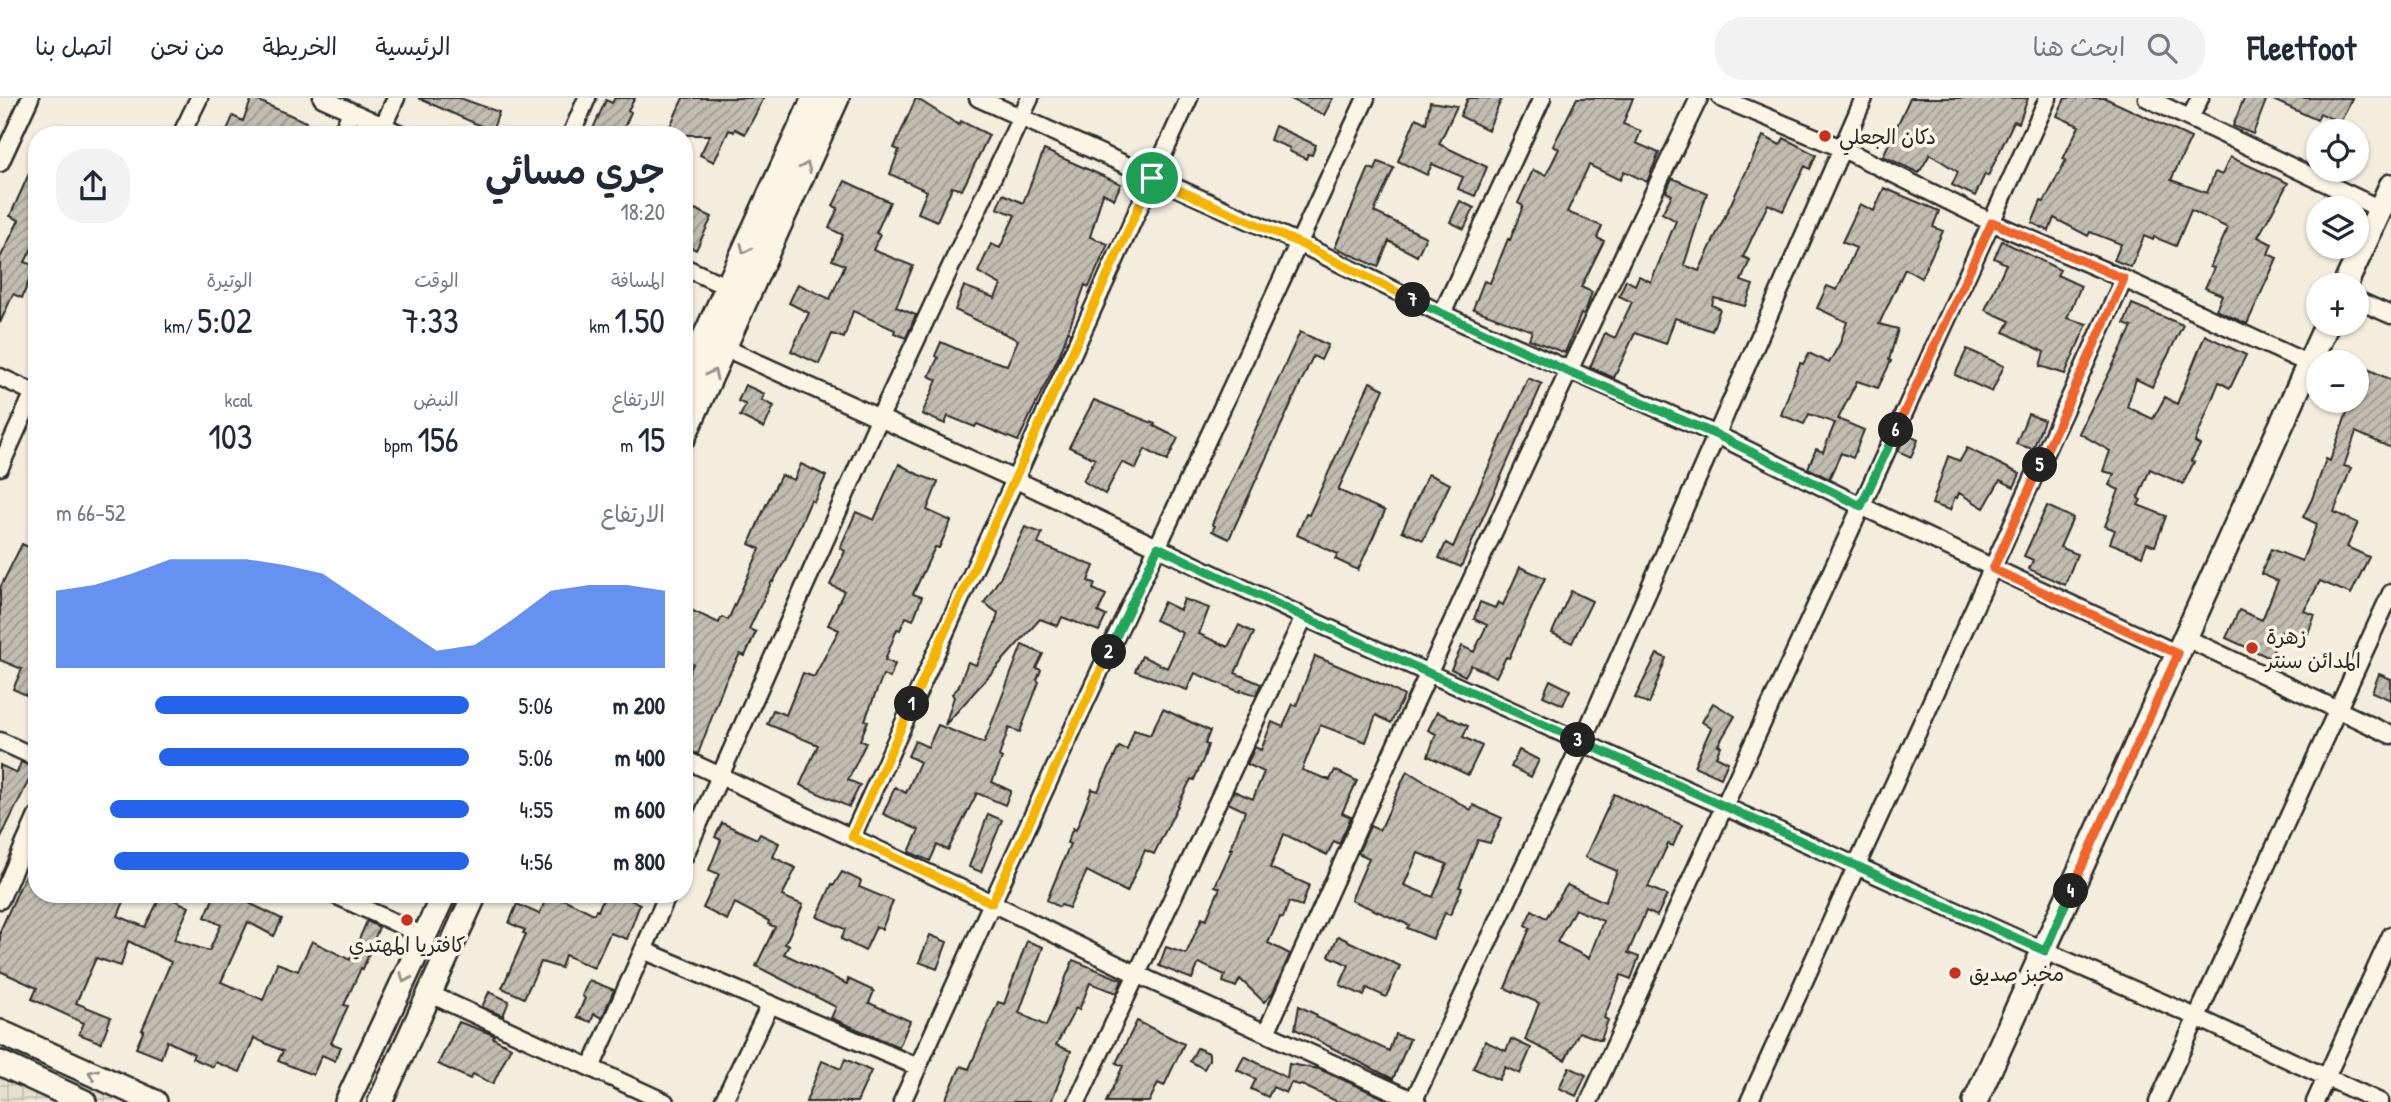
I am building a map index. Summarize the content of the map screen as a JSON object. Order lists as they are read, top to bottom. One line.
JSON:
{"places":["دكان الجعلي","زهرة المدائن سنتر","كافتريا المهتدي","مخبز صديق"],"page":{"header":"Fleetfoot","search":"ابحث هنا","nav":["الرئيسية","الخريطة","من نحن","اتصل بنا"],"map_buttons":["+","−"],"heading":["جري مسائي","18:20"],"stats":[["المسافة","1.50 km"],["الوقت","7:33"],["الوتيرة","5:02 /km"],["الارتفاع","15 m"],["النبض","156 bpm"],["kcal","103"]],"pins":["7","6","5","2","1","3","4"],"chart":["الارتفاع","52–66 m"],"list":[{"name":"200 m","note":"5:06"},{"name":"400 m","note":"5:06"},{"name":"600 m","note":"4:55"},{"name":"800 m","note":"4:56"}]}}
